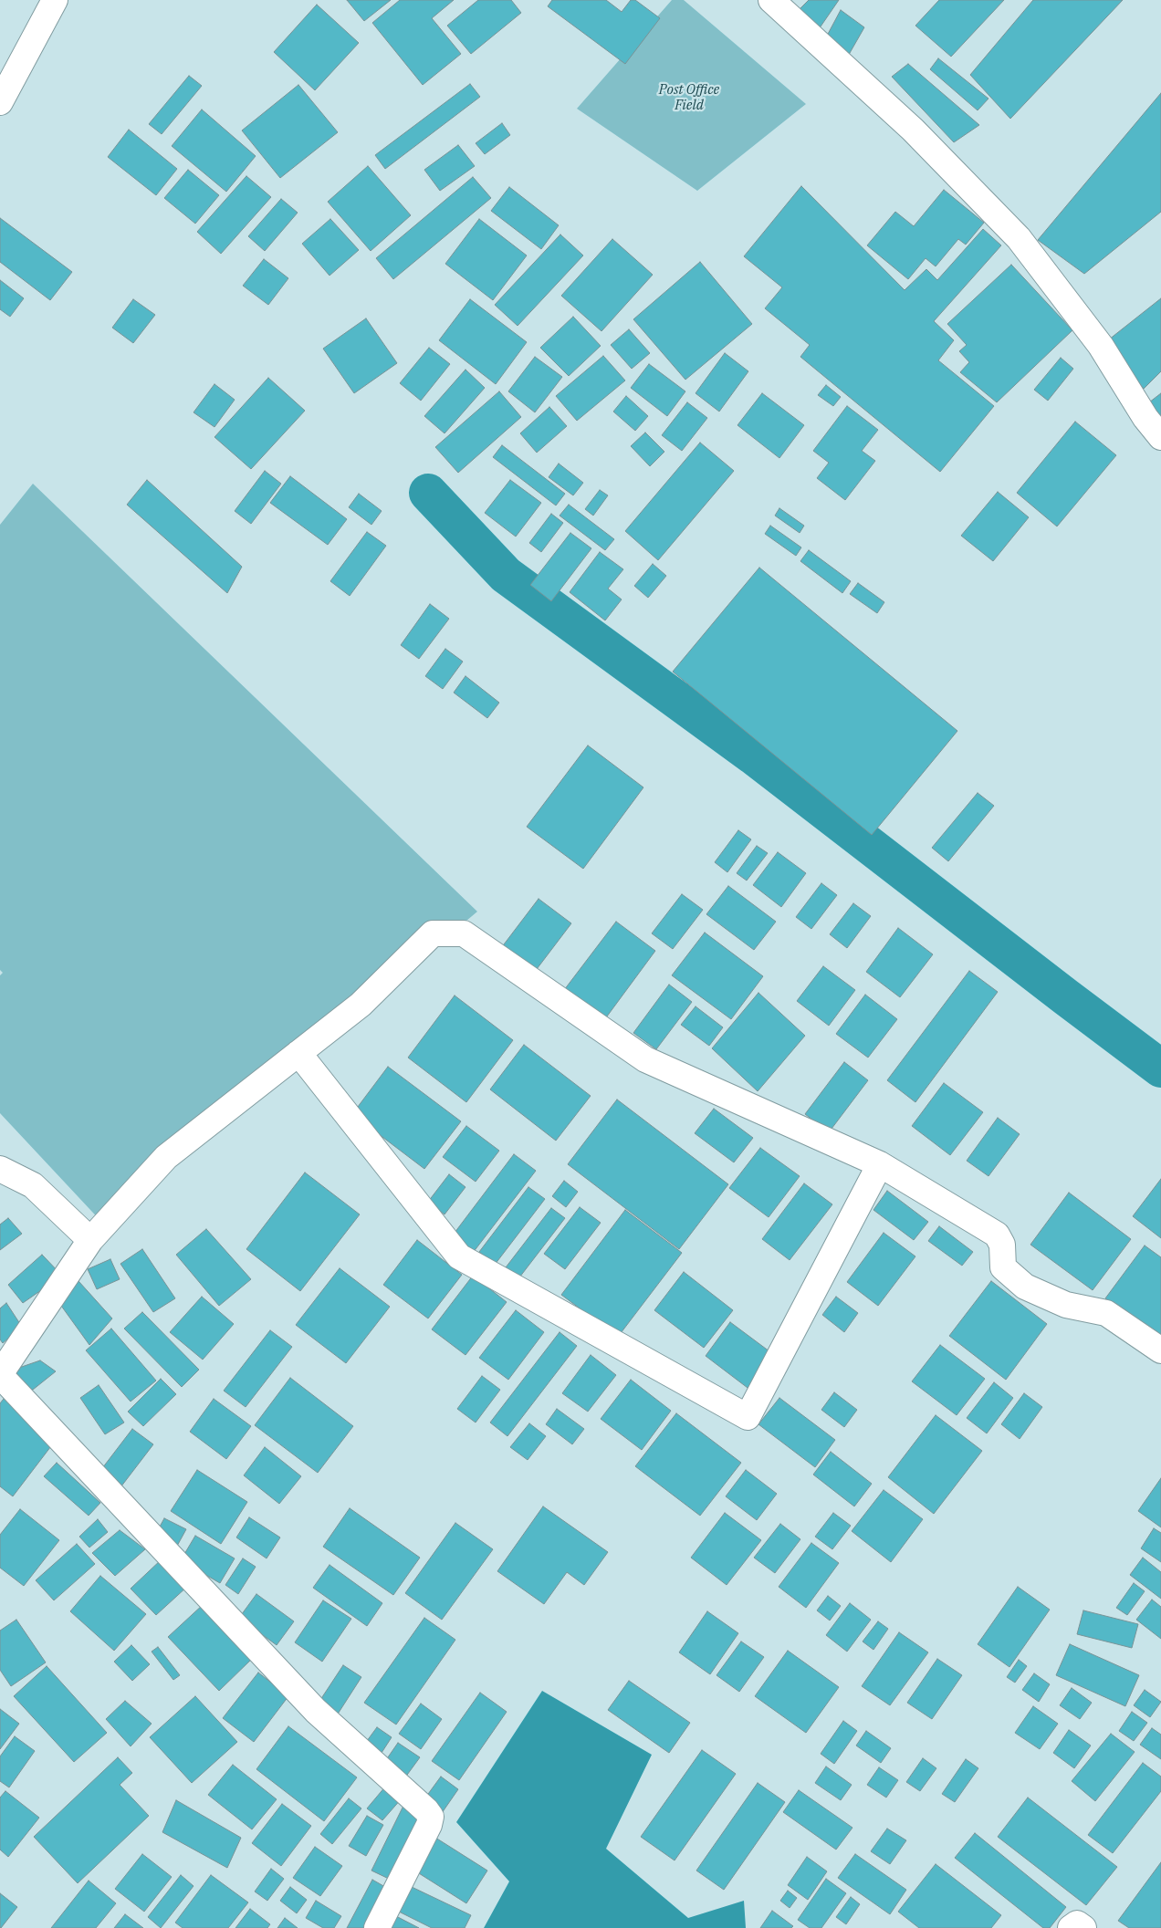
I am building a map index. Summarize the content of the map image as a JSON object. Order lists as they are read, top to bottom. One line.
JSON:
{"parks":["Post Office Field"]}
